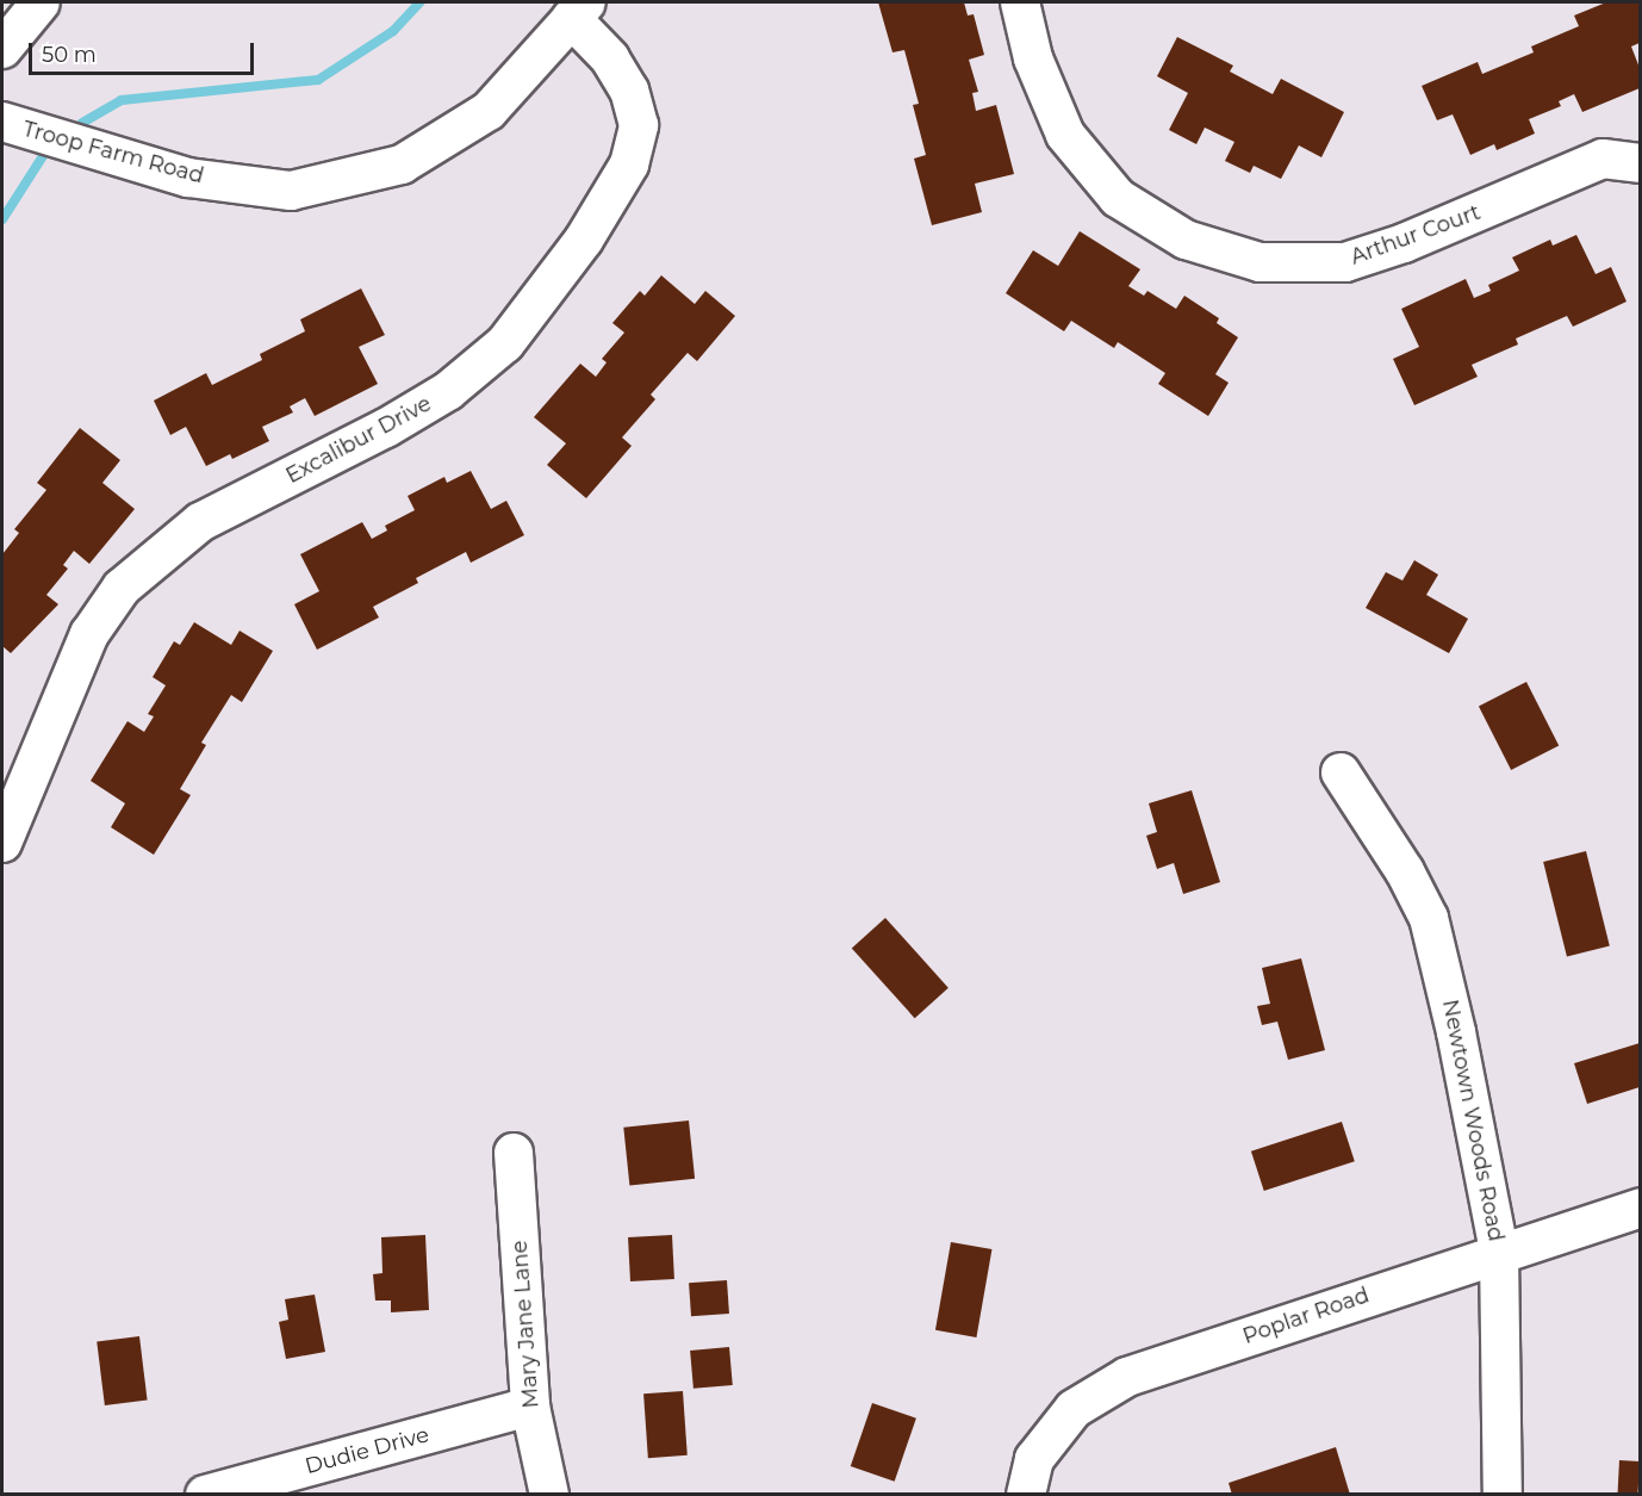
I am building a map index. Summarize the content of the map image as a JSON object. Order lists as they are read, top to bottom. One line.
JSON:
{"streets":{"street":["Troop Farm Road","Arthur Court","Excalibur Drive","Newtown Woods Road","Poplar Road","Mary Jane Lane","Dudie Drive"]},"crossings":[["Troop Farm Road","Excalibur Drive"],["Newtown Woods Road","Poplar Road"],["Mary Jane Lane","Dudie Drive"]],"scale_bar":"50 m"}
